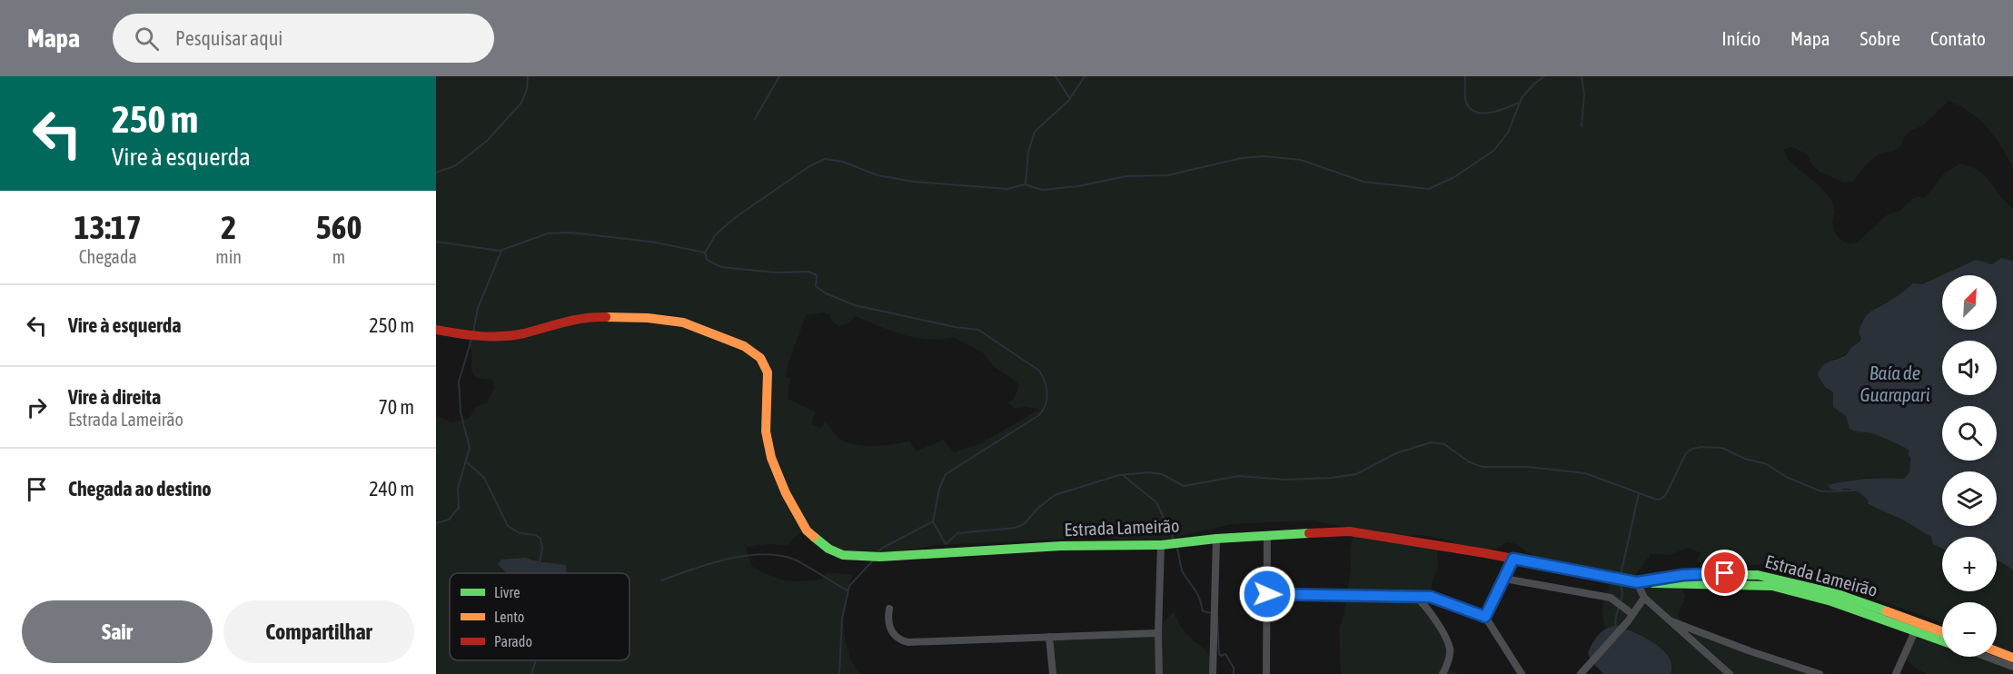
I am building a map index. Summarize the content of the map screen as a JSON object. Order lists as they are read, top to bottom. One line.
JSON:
{"streets":{"street":["Estrada Lameirão"]},"water":["Baía de Guarapari"],"legend":["Livre","Lento","Parado"],"north":"top right","page":{"header":"Mapa","search":"Pesquisar aqui","nav":["Início","Mapa","Sobre","Contato"],"turn":["250 m","Vire à esquerda"],"eta":["13:17","Chegada","2","min","560","m"],"map_buttons":["+","−"],"list":[{"name":"Vire à esquerda","value":"250 m"},{"name":"Vire à direita","note":"Estrada Lameirão","value":"70 m"},{"name":"Chegada ao destino","value":"240 m"}],"buttons":["Sair","Compartilhar"]}}
